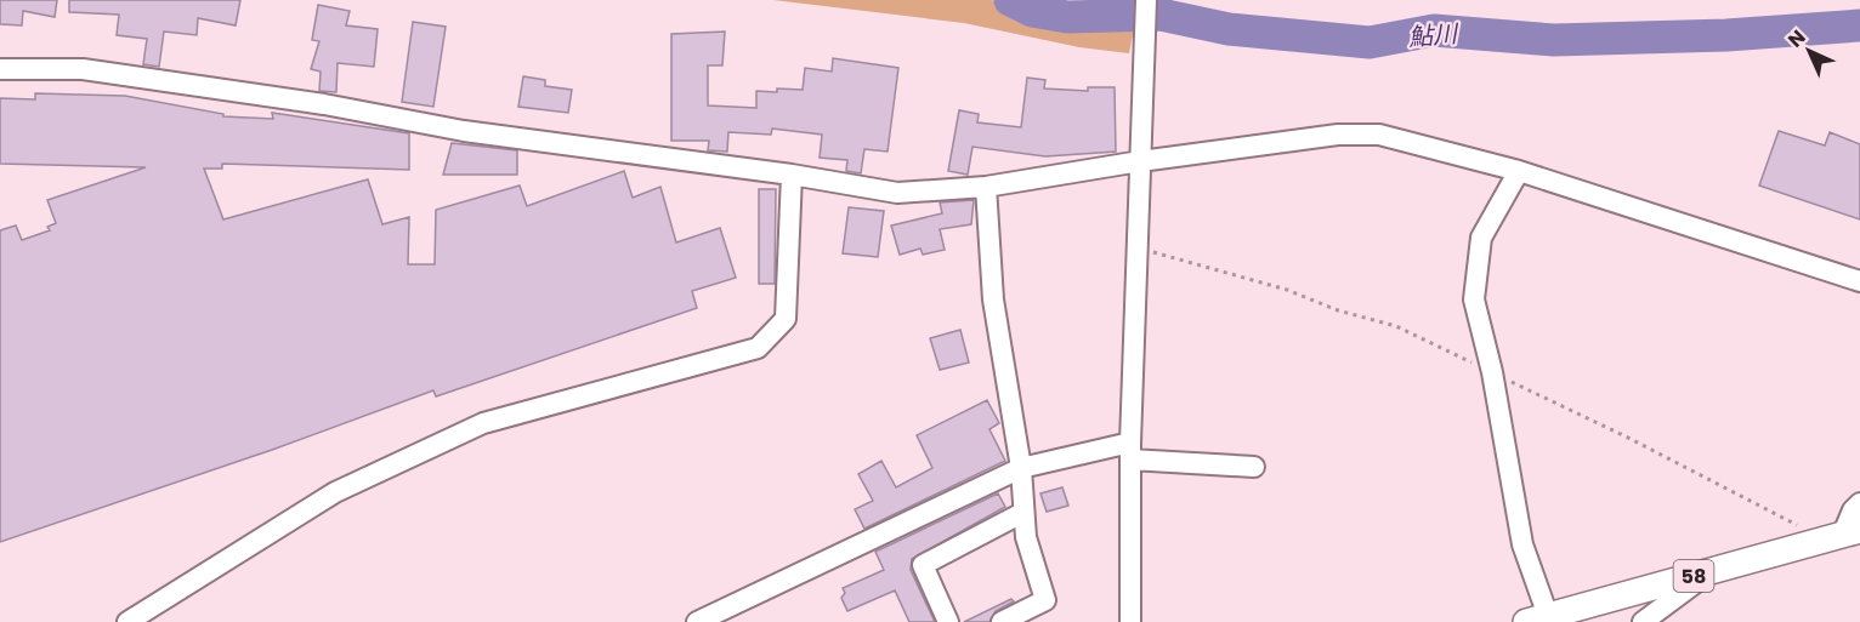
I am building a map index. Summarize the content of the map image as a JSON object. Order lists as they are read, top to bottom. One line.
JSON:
{"streets":{"main road":["58"]},"water":["鮎川"],"north":"top left"}
